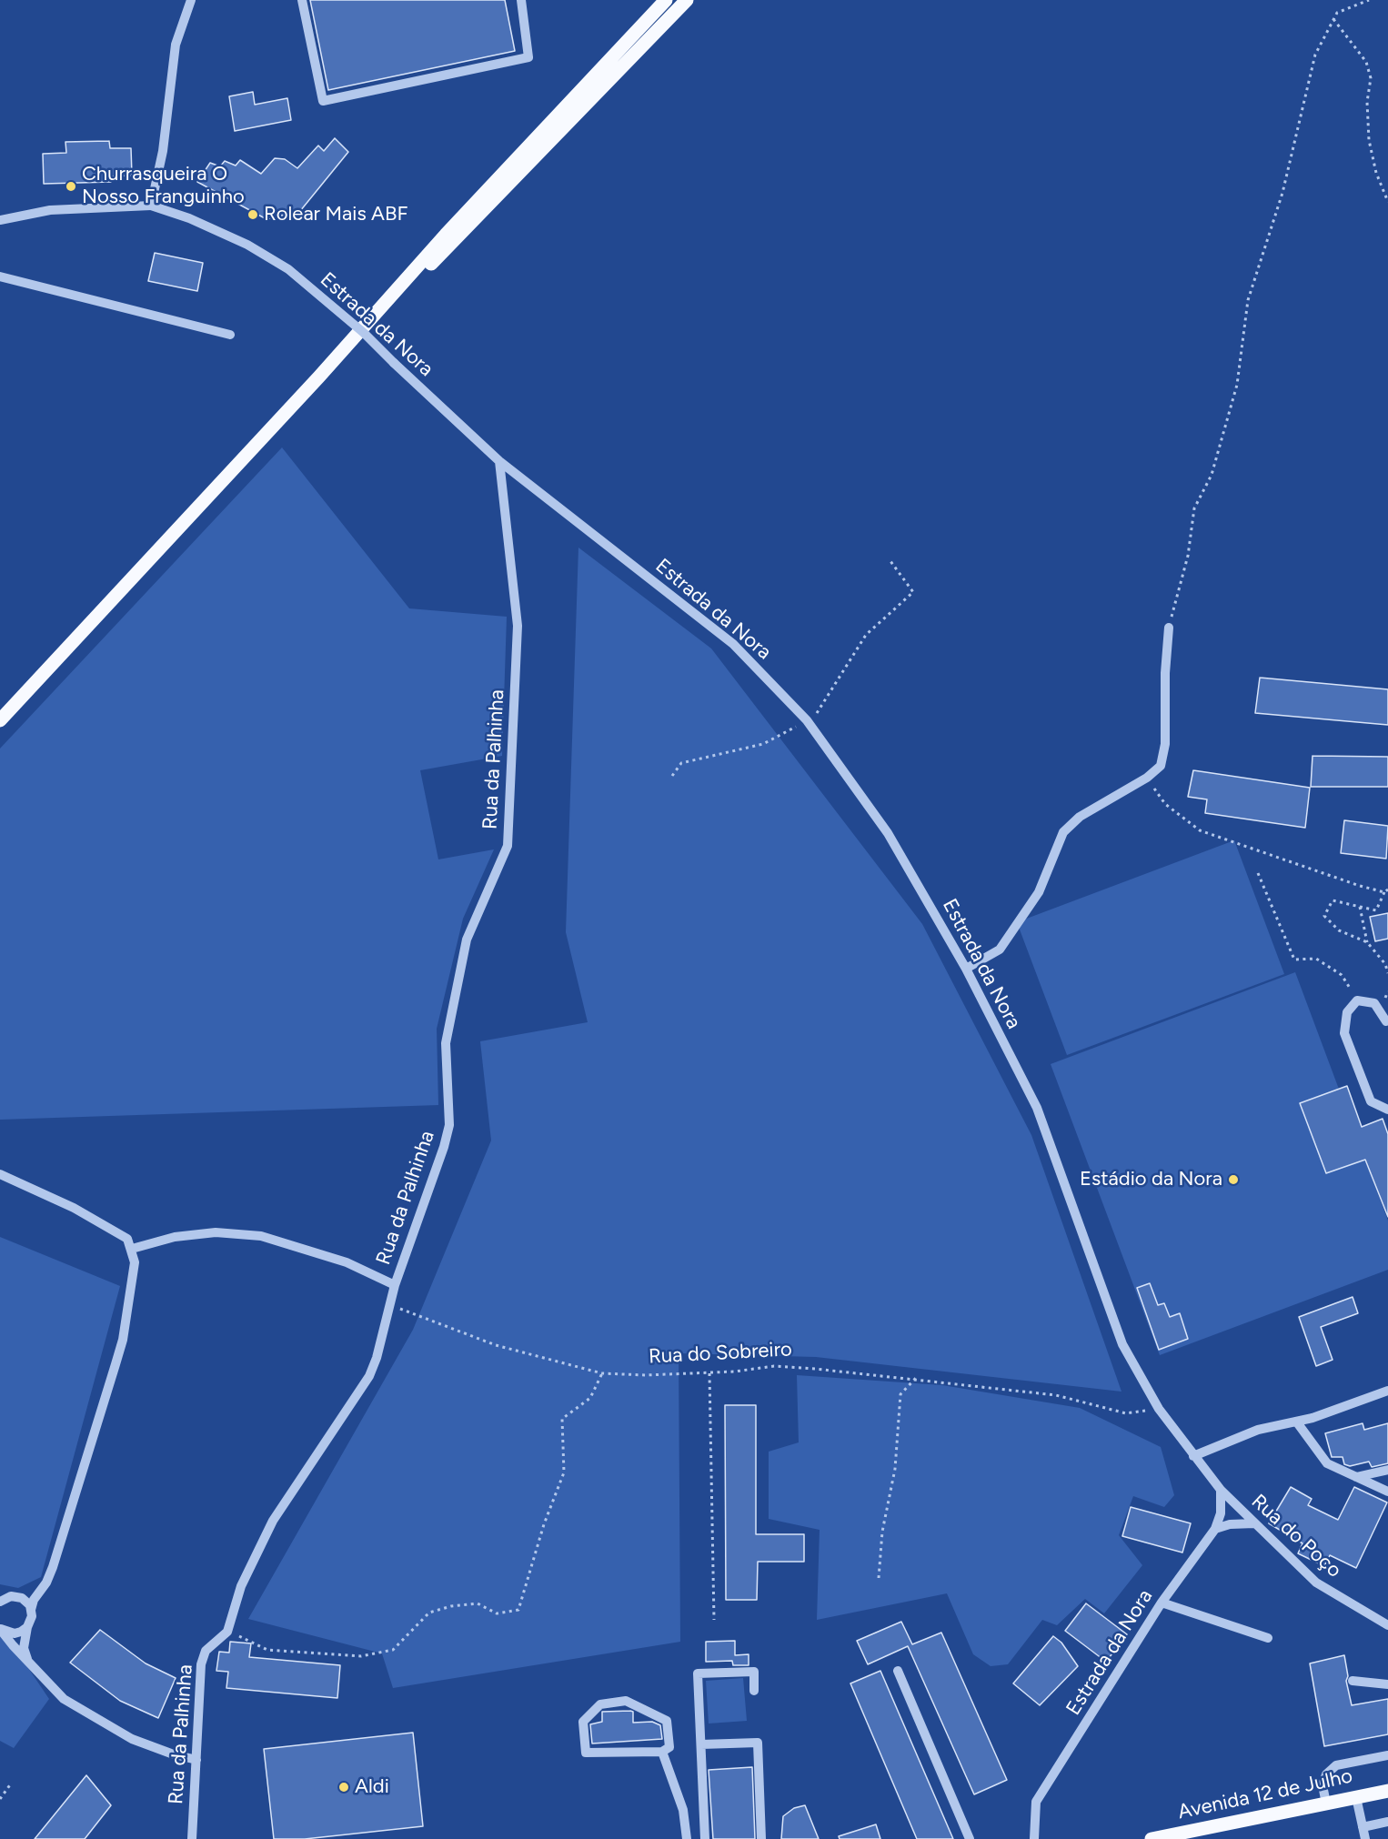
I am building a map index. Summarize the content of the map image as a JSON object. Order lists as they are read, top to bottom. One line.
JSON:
{"streets":{"main road":["Avenida 12 de Julho"],"street":["Estrada da Nora","Rua da Palhinha","Rua do Poço"],"path":["Rua do Sobreiro"]},"crossings":[["Estrada da Nora","Rua da Palhinha"],["Estrada da Nora","Rua do Sobreiro"],["Estrada da Nora","Rua do Poço"],["Rua da Palhinha","Rua do Sobreiro"]],"places":["Churrasqueira O Nosso Franguinho","Rolear Mais ABF","Estádio da Nora","Aldi"]}
